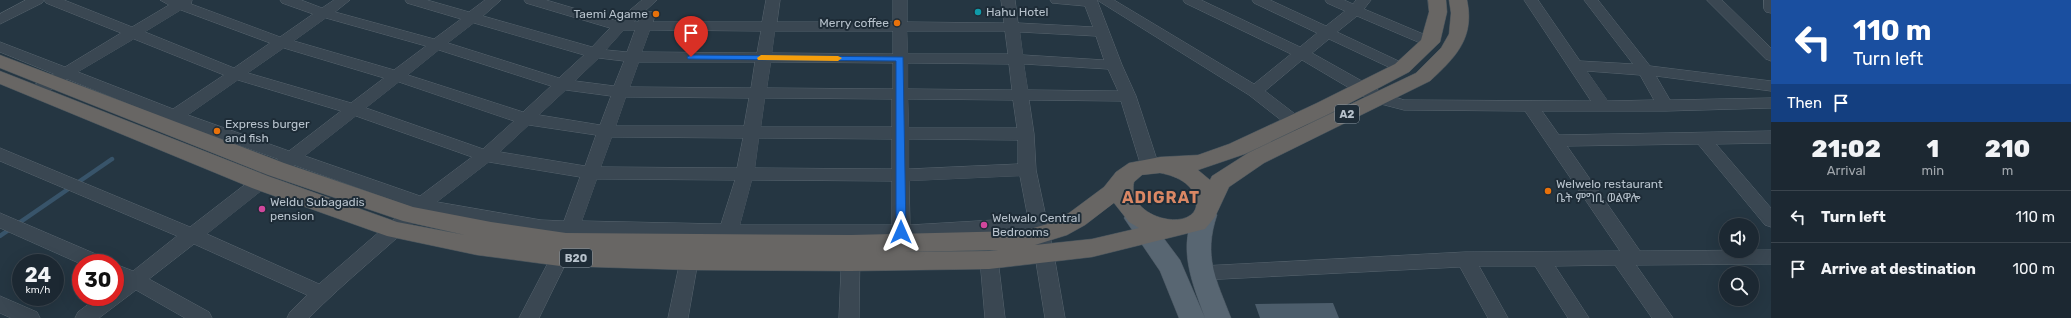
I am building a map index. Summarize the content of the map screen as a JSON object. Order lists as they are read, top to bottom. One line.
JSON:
{"streets":{"highway":["A2","B20"]},"crossings":[["A2","B20"]],"districts":["ADIGRAT"],"places":["Hahu Hotel","Taemi Agame","Merry coffee","Express burger and fish","Welwelo restaurant ቤት ምግቢ ወልዋሎ","Weldu Subagadis pension","Welwalo Central Bedrooms"],"page":{"turn":["110 m","Turn left"],"then":"Then","eta":["21:02","Arrival","1","min","210","m"],"list":[{"name":"Turn left","value":"110 m"},{"name":"Arrive at destination","value":"100 m"}],"speed":"24 km/h","limit":"30"}}
